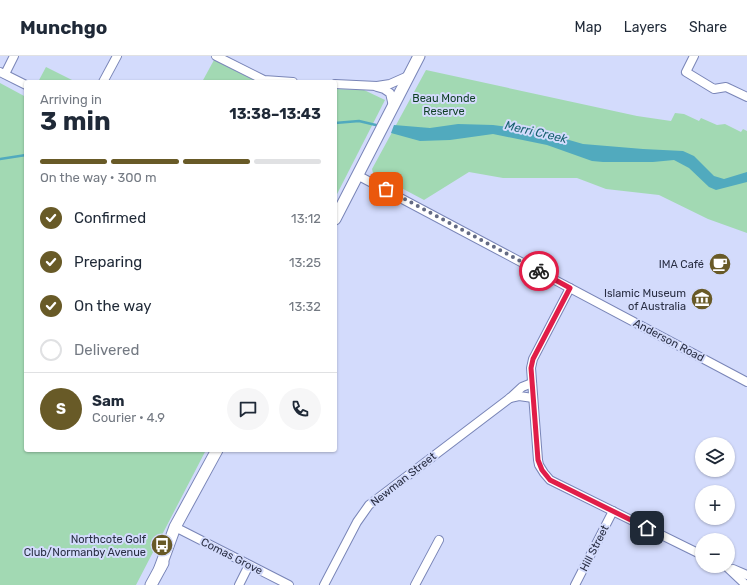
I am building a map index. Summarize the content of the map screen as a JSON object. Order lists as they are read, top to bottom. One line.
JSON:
{"streets":{"street":["Anderson Road","Newman Street","Hill Street","Comas Grove"]},"water":["Merri Creek"],"parks":["Beau Monde Reserve"],"places":{"cafe":["IMA Café"],"museum":["Islamic Museum of Australia"],"bus stop":["Northcote Golf Club/Normanby Avenue"]},"page":{"header":"Munchgo","nav":["Map","Layers","Share"],"heading":["3 min","Arriving in","13:38–13:43"],"panel":["Sam","Courier · 4.9"],"bar":"On the way · 300 m","list":[["Confirmed","13:12"],["Preparing","13:25"],["On the way","13:32"],"Delivered"],"round":"S","map_buttons":["+","−"]}}
